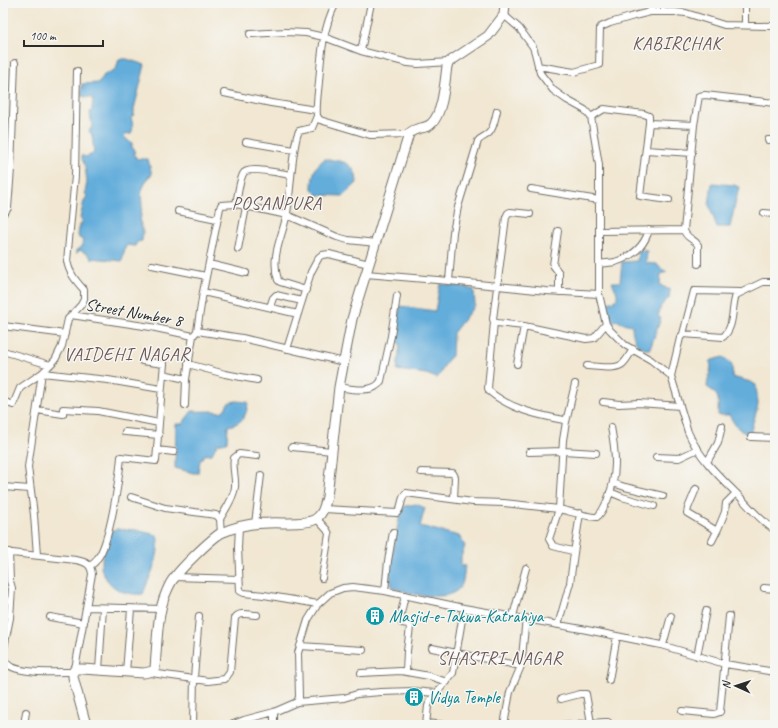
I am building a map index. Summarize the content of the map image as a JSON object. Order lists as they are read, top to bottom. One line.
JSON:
{"streets":{"street":["Street Number 8"]},"districts":["KABIRCHAK","POSANPURA","VAIDEHI NAGAR","SHASTRI NAGAR"],"places":{"building":["Masjid-e-Takwa-Katrahiya","Vidya Temple"]},"scale_bar":"100 m","north":"left"}
